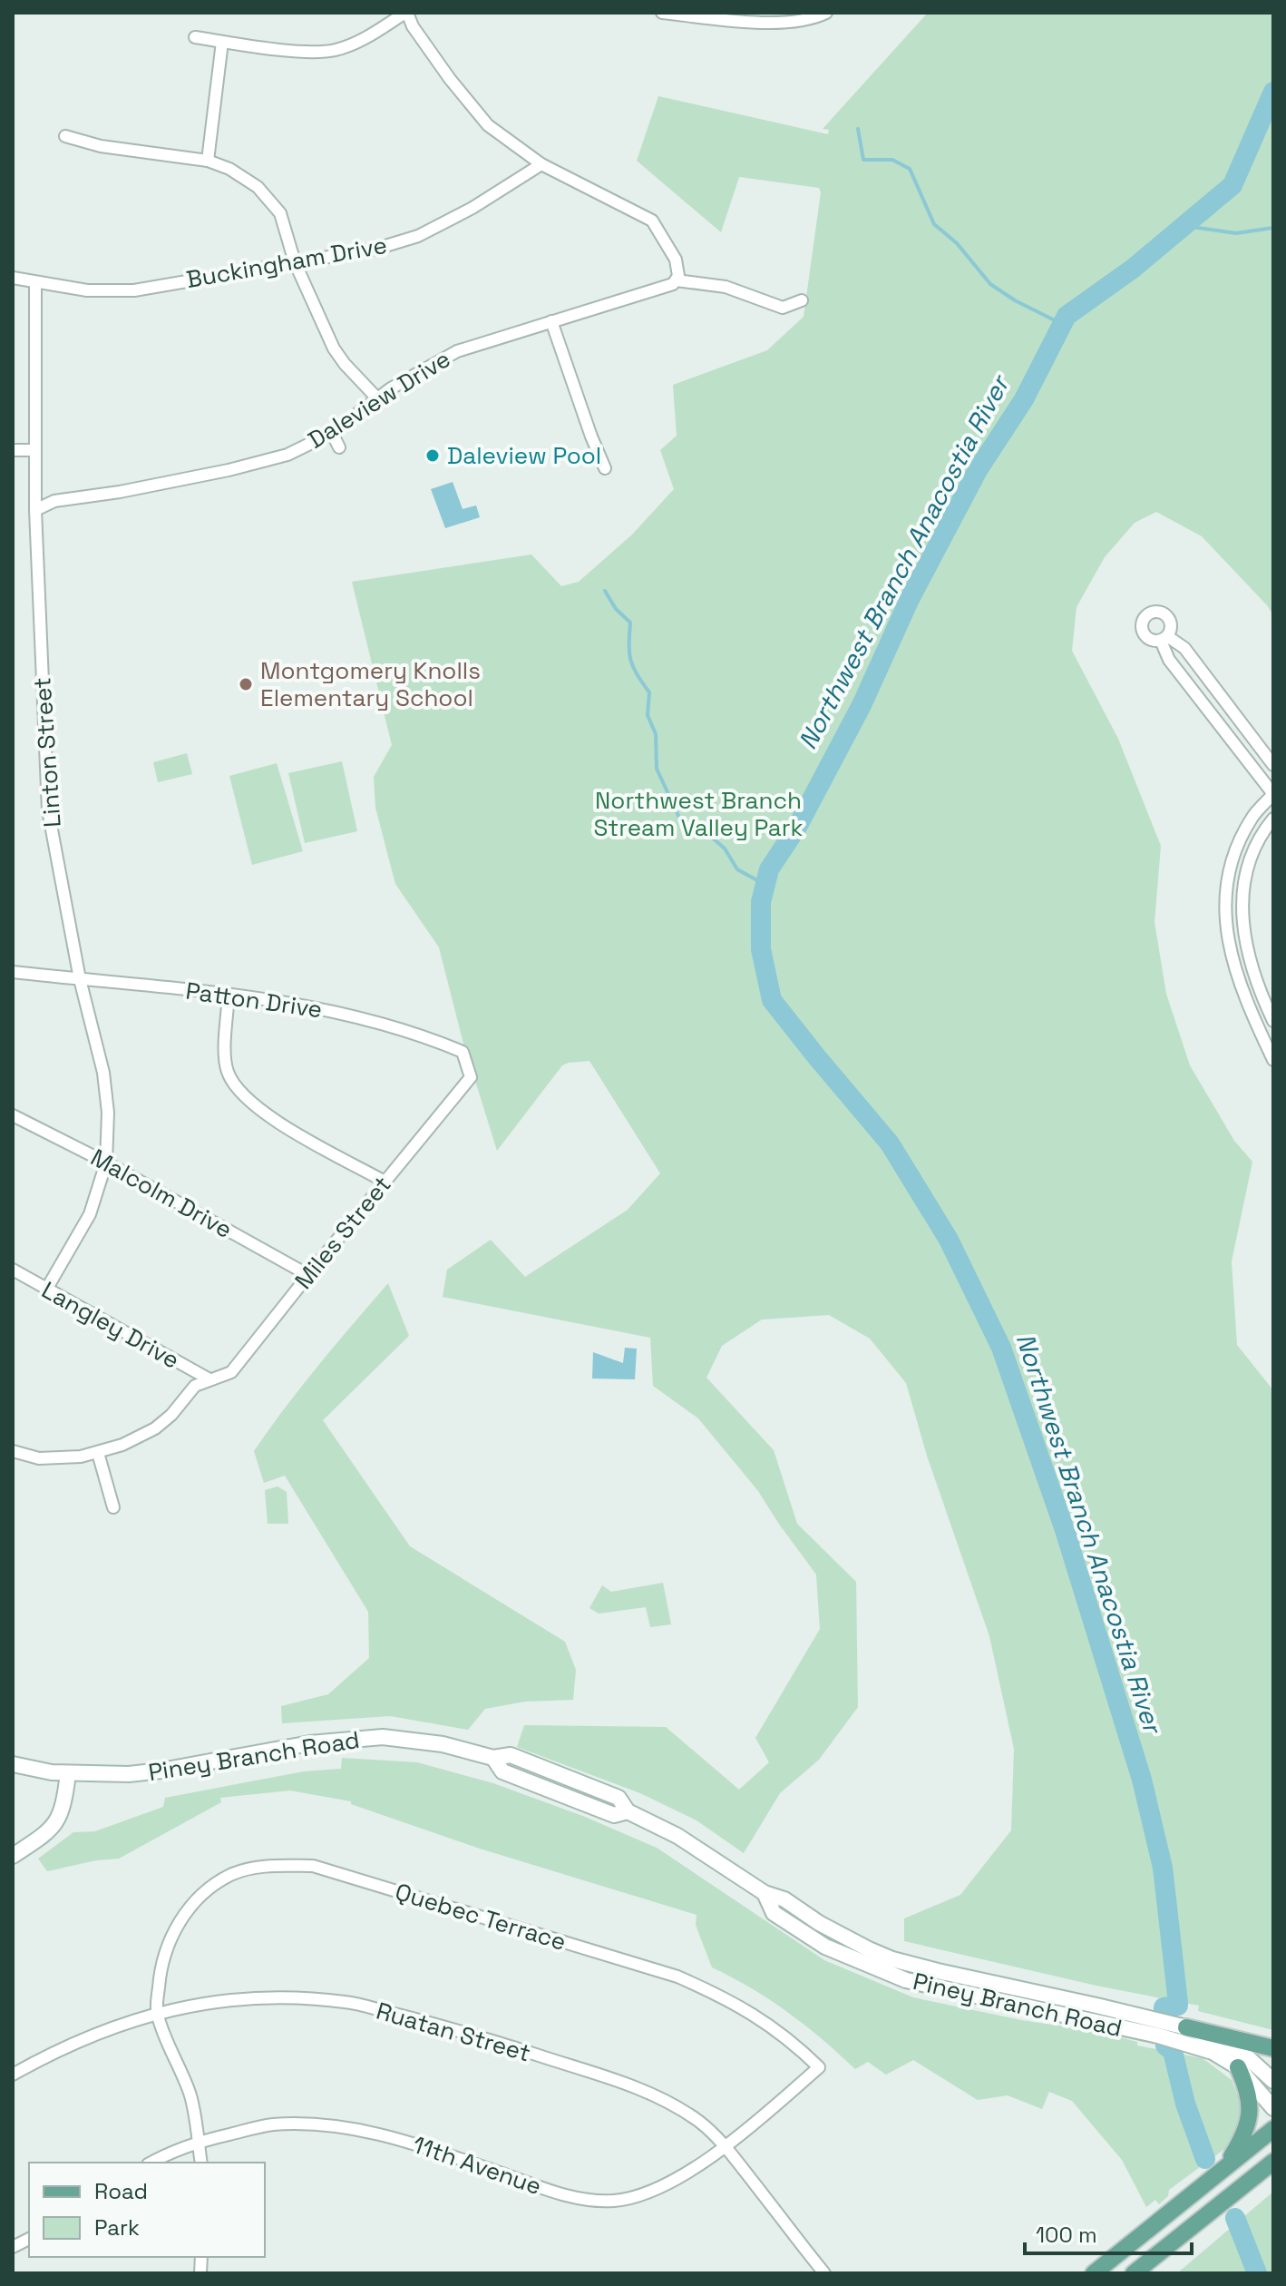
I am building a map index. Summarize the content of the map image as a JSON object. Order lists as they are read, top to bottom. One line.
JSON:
{"streets":{"main road":["Piney Branch Road"],"street":["Buckingham Drive","Daleview Drive","Linton Street","Patton Drive","Malcolm Drive","Miles Street","Langley Drive","Quebec Terrace","Ruatan Street","11th Avenue"]},"crossings":[["Buckingham Drive","Linton Street"],["Daleview Drive","Linton Street"],["Linton Street","Patton Drive"],["Linton Street","Malcolm Drive"],["Linton Street","Langley Drive"],["Patton Drive","Miles Street"],["Malcolm Drive","Miles Street"],["Miles Street","Langley Drive"],["Quebec Terrace","Ruatan Street"],["Quebec Terrace","11th Avenue"],["Ruatan Street","11th Avenue"]],"water":["Northwest Branch Anacostia River"],"parks":["Northwest Branch Stream Valley Park"],"places":["Daleview Pool","Montgomery Knolls Elementary School"],"legend":["Road","Park"],"scale_bar":"100 m"}
